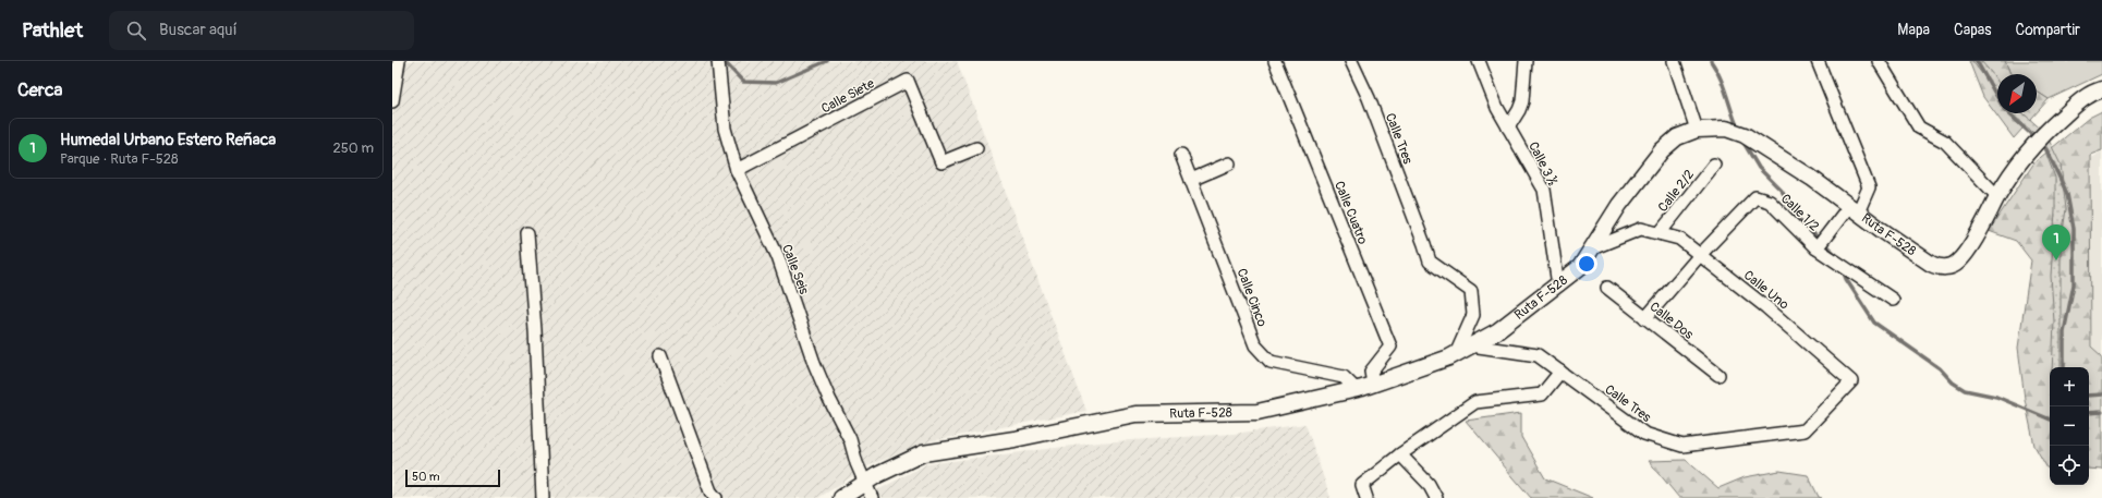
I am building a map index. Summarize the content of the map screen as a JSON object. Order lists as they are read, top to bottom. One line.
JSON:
{"streets":{"main road":["Ruta F-528"],"street":["Calle Siete","Calle Tres","Calle 3 ½","Calle 2/2","Calle Cuatro","Calle 1/2","Calle Seis","Calle Uno","Calle Cinco","Calle Dos"]},"crossings":[["Calle Siete","Calle Seis"],["Calle Tres","Ruta F-528"],["Calle Tres","Calle Uno"],["Calle 3 ½","Ruta F-528"],["Calle 2/2","Calle Uno"],["Calle Cuatro","Ruta F-528"],["Calle 1/2","Calle Uno"],["Calle 1/2","Calle Dos"],["Ruta F-528","Calle Seis"],["Ruta F-528","Calle Uno"],["Ruta F-528","Calle Cinco"]],"scale_bar":"50 m","north":"bottom left","page":{"header":"Pathlet","search":"Buscar aquí","nav":["Mapa","Capas","Compartir"],"heading":"Cerca","list":[{"mark":"1","name":"Humedal Urbano Estero Reñaca","note":"Parque · Ruta F-528","value":"250 m"}],"pins":"1","map_buttons":["+","−"],"scale":"50 m"}}
